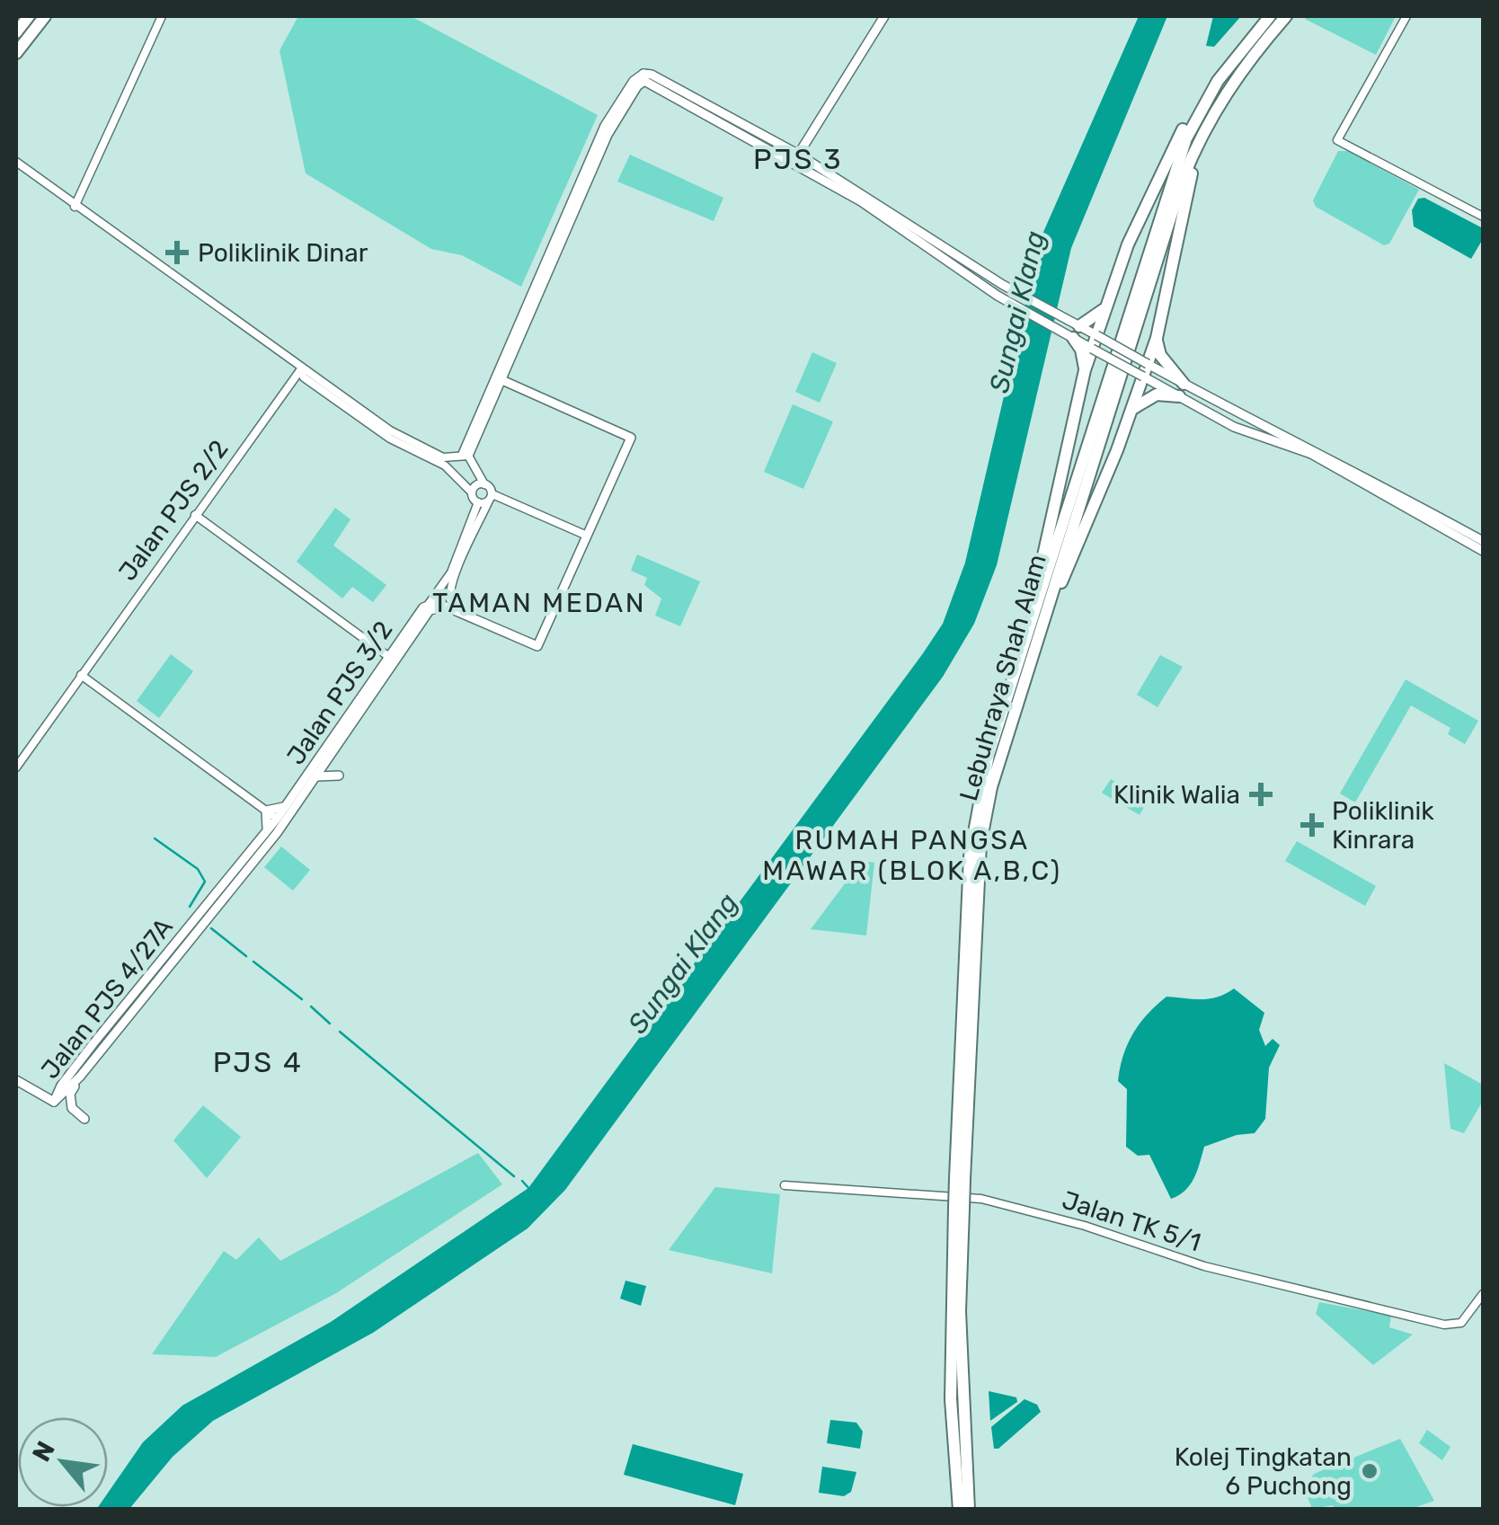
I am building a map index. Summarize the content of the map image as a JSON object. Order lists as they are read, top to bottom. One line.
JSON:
{"streets":{"highway":["Lebuhraya Shah Alam"],"main road":["Jalan PJS 3/2","Jalan PJS 4/27A"],"street":["Jalan PJS 2/2","Jalan TK 5/1"]},"crossings":[["Jalan PJS 3/2","Jalan PJS 4/27A"]],"districts":["PJS 3","TAMAN MEDAN","RUMAH PANGSA MAWAR (BLOK A,B,C)","PJS 4"],"water":["Sungai Klang"],"places":{"health":["Poliklinik Dinar","Klinik Walia","Poliklinik Kinrara"],"other":["Kolej Tingkatan 6 Puchong"]},"north":"top left"}
